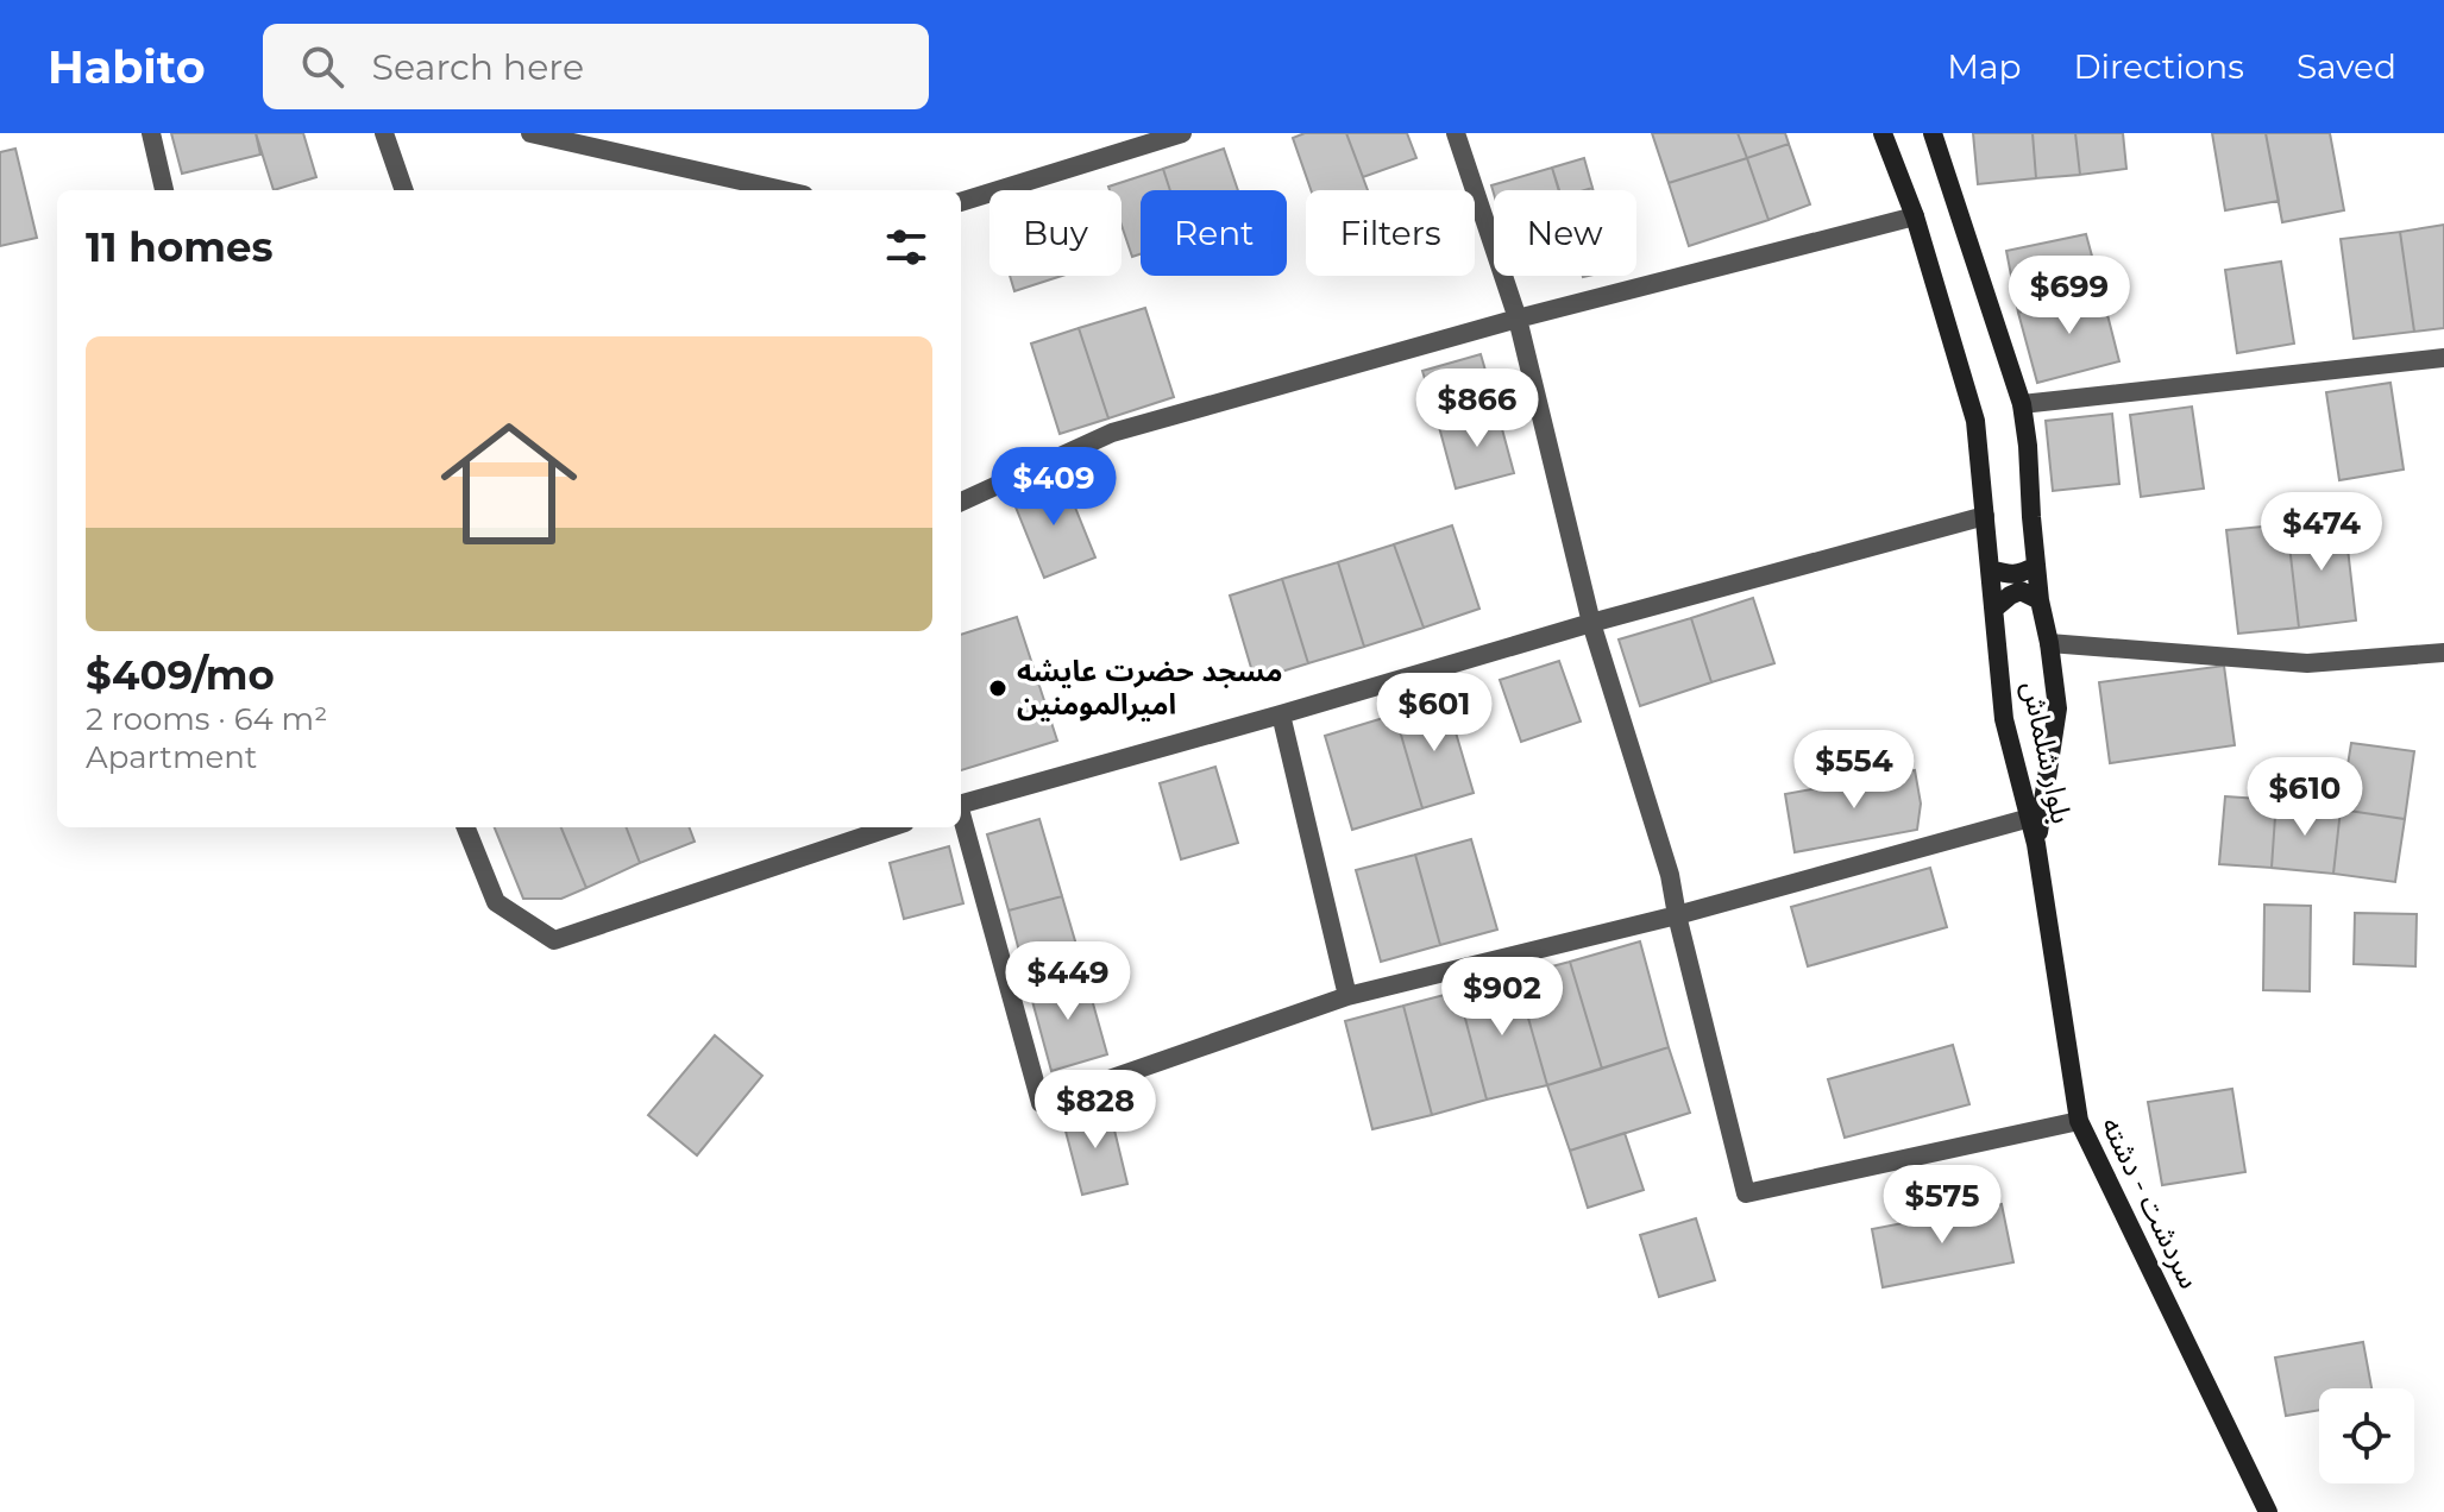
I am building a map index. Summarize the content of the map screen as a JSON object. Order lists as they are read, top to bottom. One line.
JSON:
{"streets":{"main road":["بلوار شلماش","سردشت - دشته"]},"crossings":[["بلوار شلماش","سردشت - دشته"]],"places":["مسجد حضرت عایشه امیرالمومنین"],"page":{"header":"Habito","search":"Search here","nav":["Map","Directions","Saved"],"chip":["Buy","Rent","Filters","New"],"heading":"11 homes","price":["$699","$866","$409","$474","$601","$554","$610","$449","$902","$828","$575"],"list":[{"name":"$409/mo","note":"2 rooms · 64 m² · Apartment"}]}}
